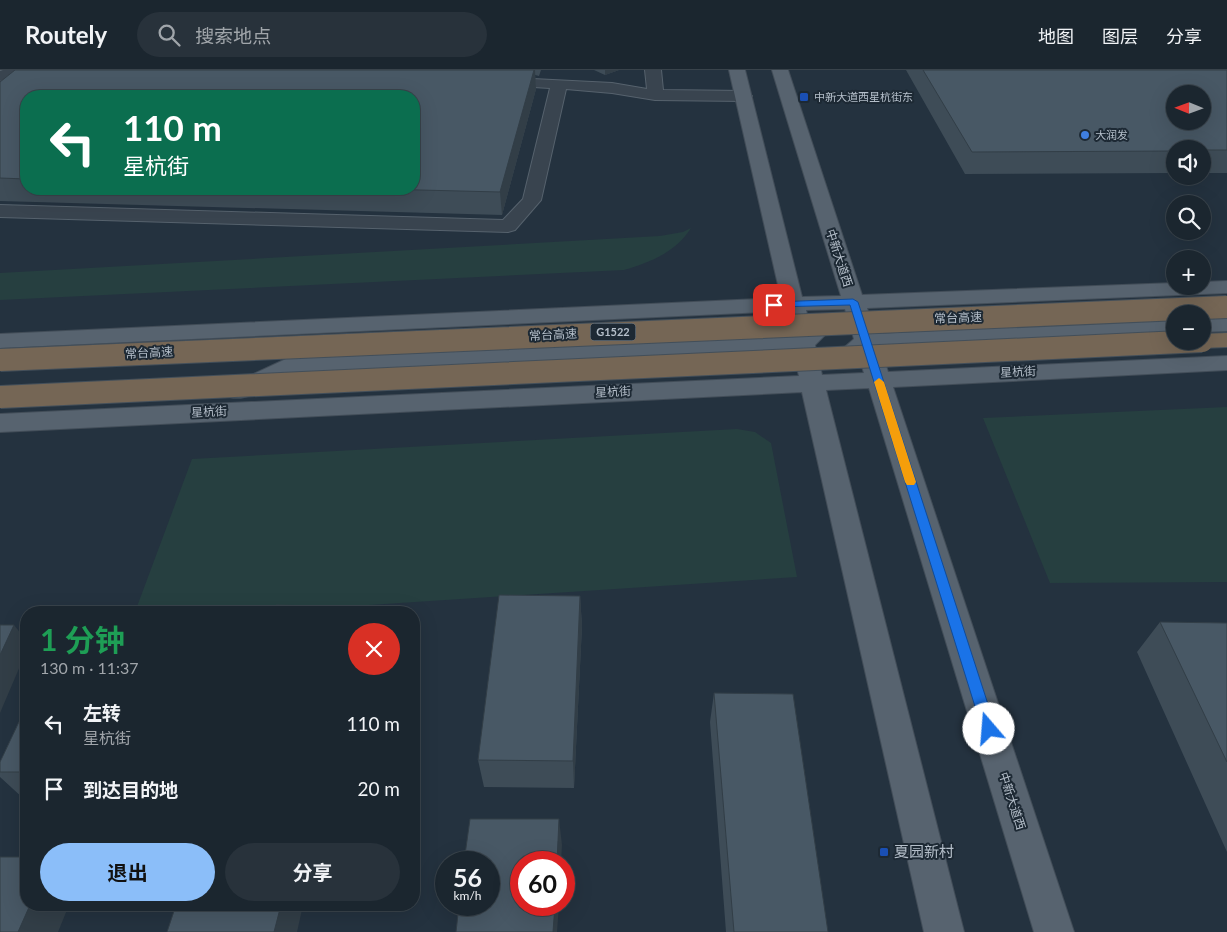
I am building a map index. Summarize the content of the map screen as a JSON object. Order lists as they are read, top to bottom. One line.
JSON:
{"streets":{"highway":["常台高速","G1522"],"main road":["中新大道西","星杭街"]},"crossings":[["中新大道西","星杭街"]],"places":{"transit":["中新大道西星杭街东","夏园新村"],"other":["大润发"]},"north":"left","page":{"header":"Routely","search":"搜索地点","nav":["地图","图层","分享"],"map_buttons":["+","−"],"turn":["110 m","星杭街"],"heading":["1 分钟","130 m · 11:37"],"list":[{"name":"左转","note":"星杭街","value":"110 m"},{"name":"到达目的地","value":"20 m"}],"buttons":["退出","分享"],"speed":"56 km/h","limit":"60"}}
